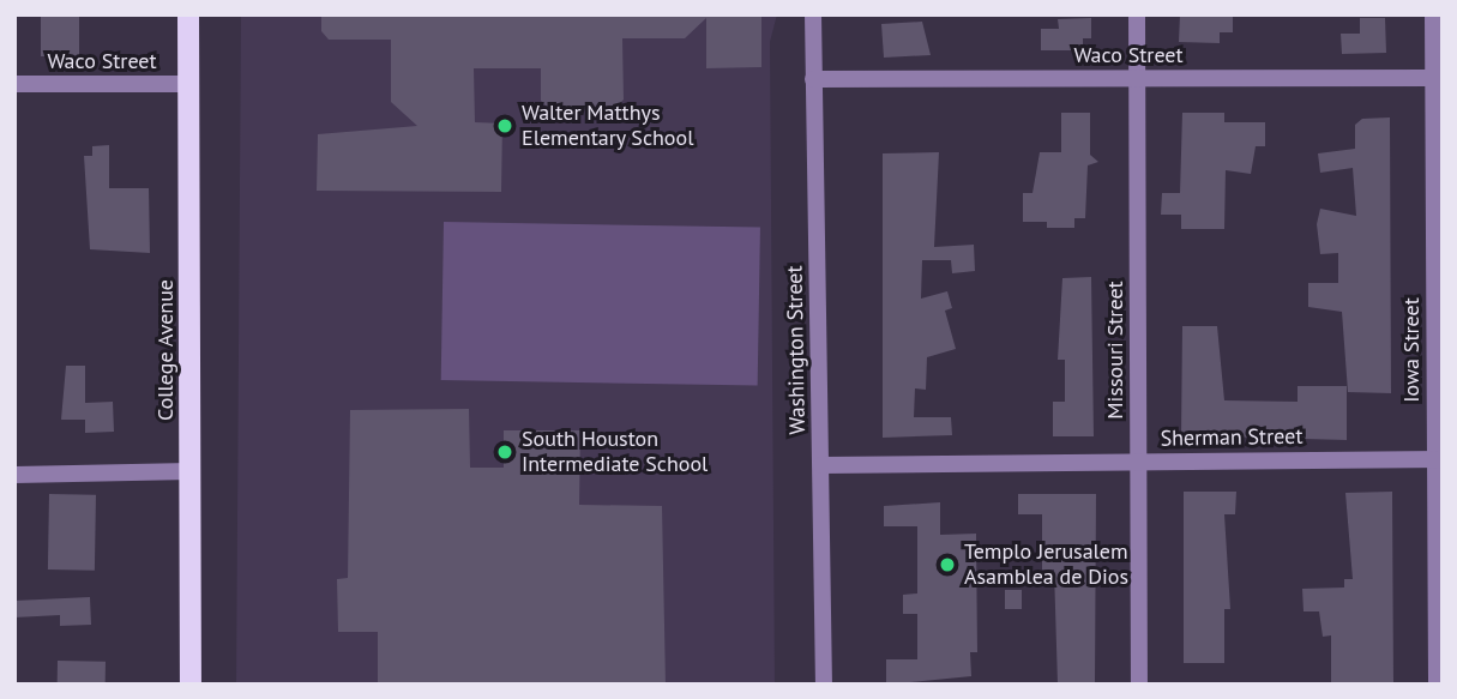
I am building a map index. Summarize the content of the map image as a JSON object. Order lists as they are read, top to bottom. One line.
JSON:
{"streets":{"main road":["College Avenue"],"street":["Waco Street","Washington Street","Missouri Street","Iowa Street","Sherman Street"]},"crossings":[["Waco Street","College Avenue"],["Waco Street","Washington Street"],["Waco Street","Missouri Street"],["Waco Street","Iowa Street"],["Washington Street","Sherman Street"],["Missouri Street","Sherman Street"],["Iowa Street","Sherman Street"]],"places":["Walter Matthys Elementary School","South Houston Intermediate School","Templo Jerusalem Asamblea de Dios"]}
